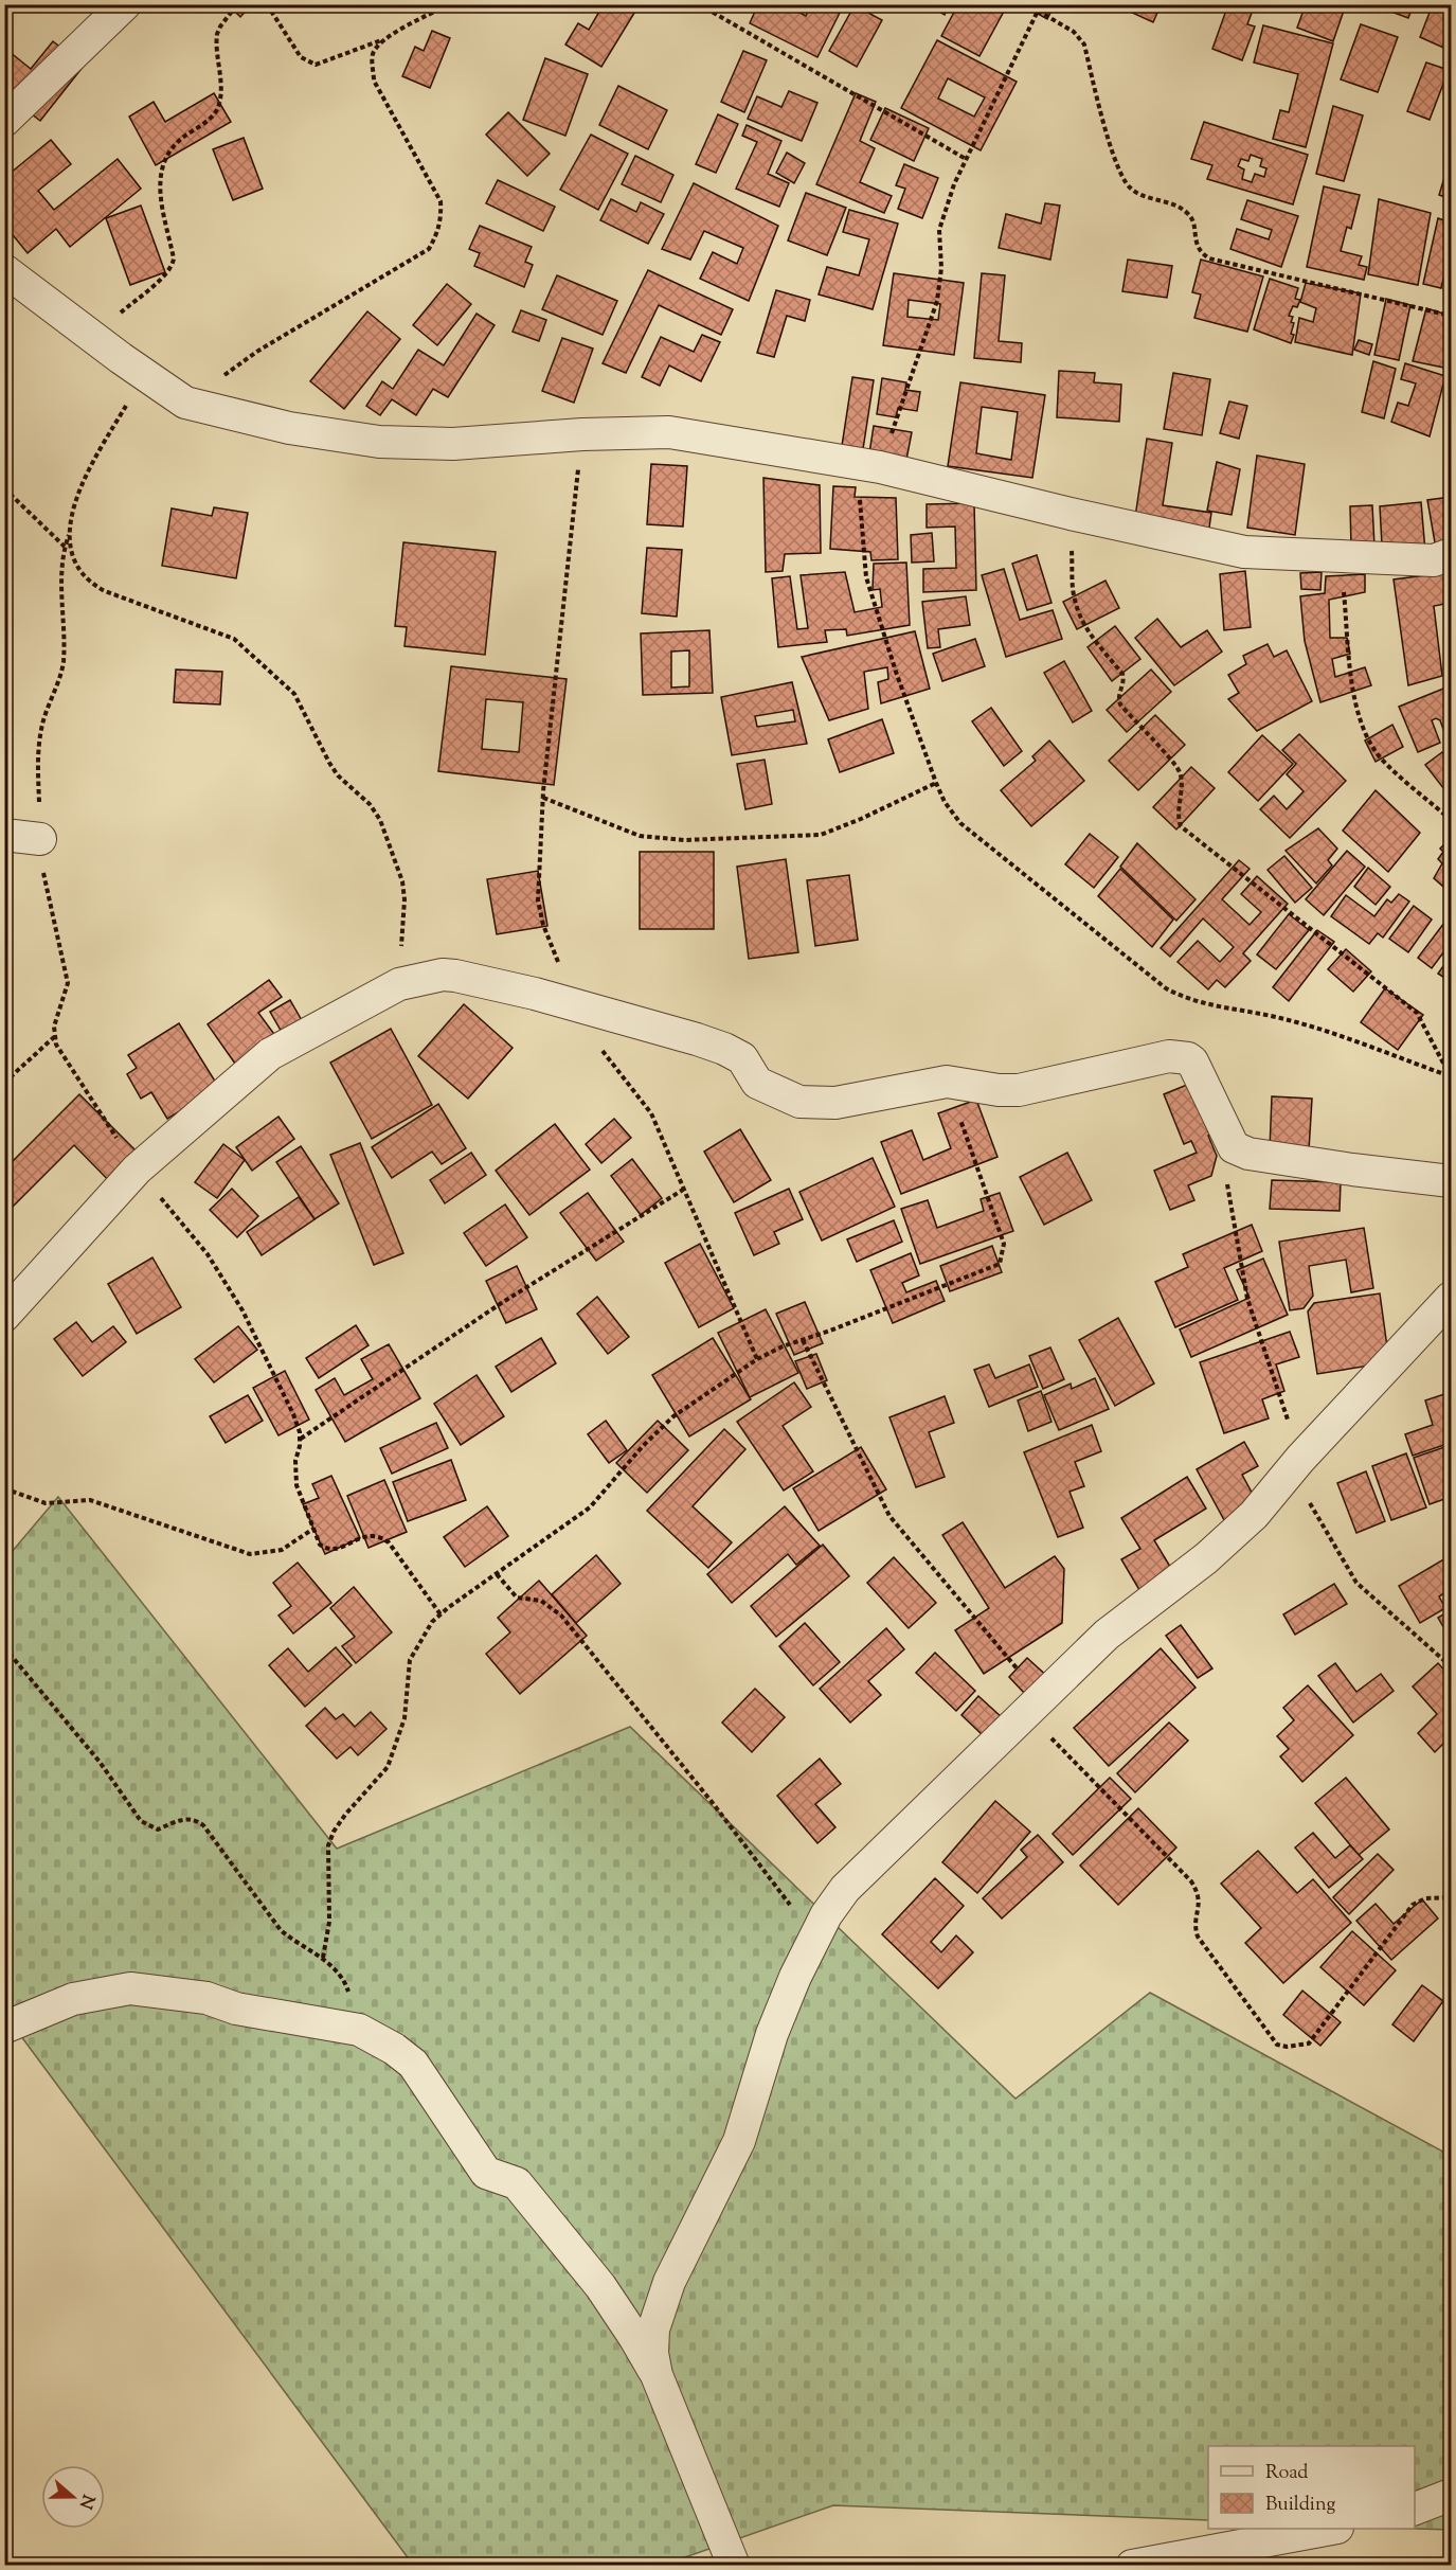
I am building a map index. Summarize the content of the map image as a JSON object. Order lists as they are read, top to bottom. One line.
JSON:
{"legend":["Road","Building"],"north":"right"}
